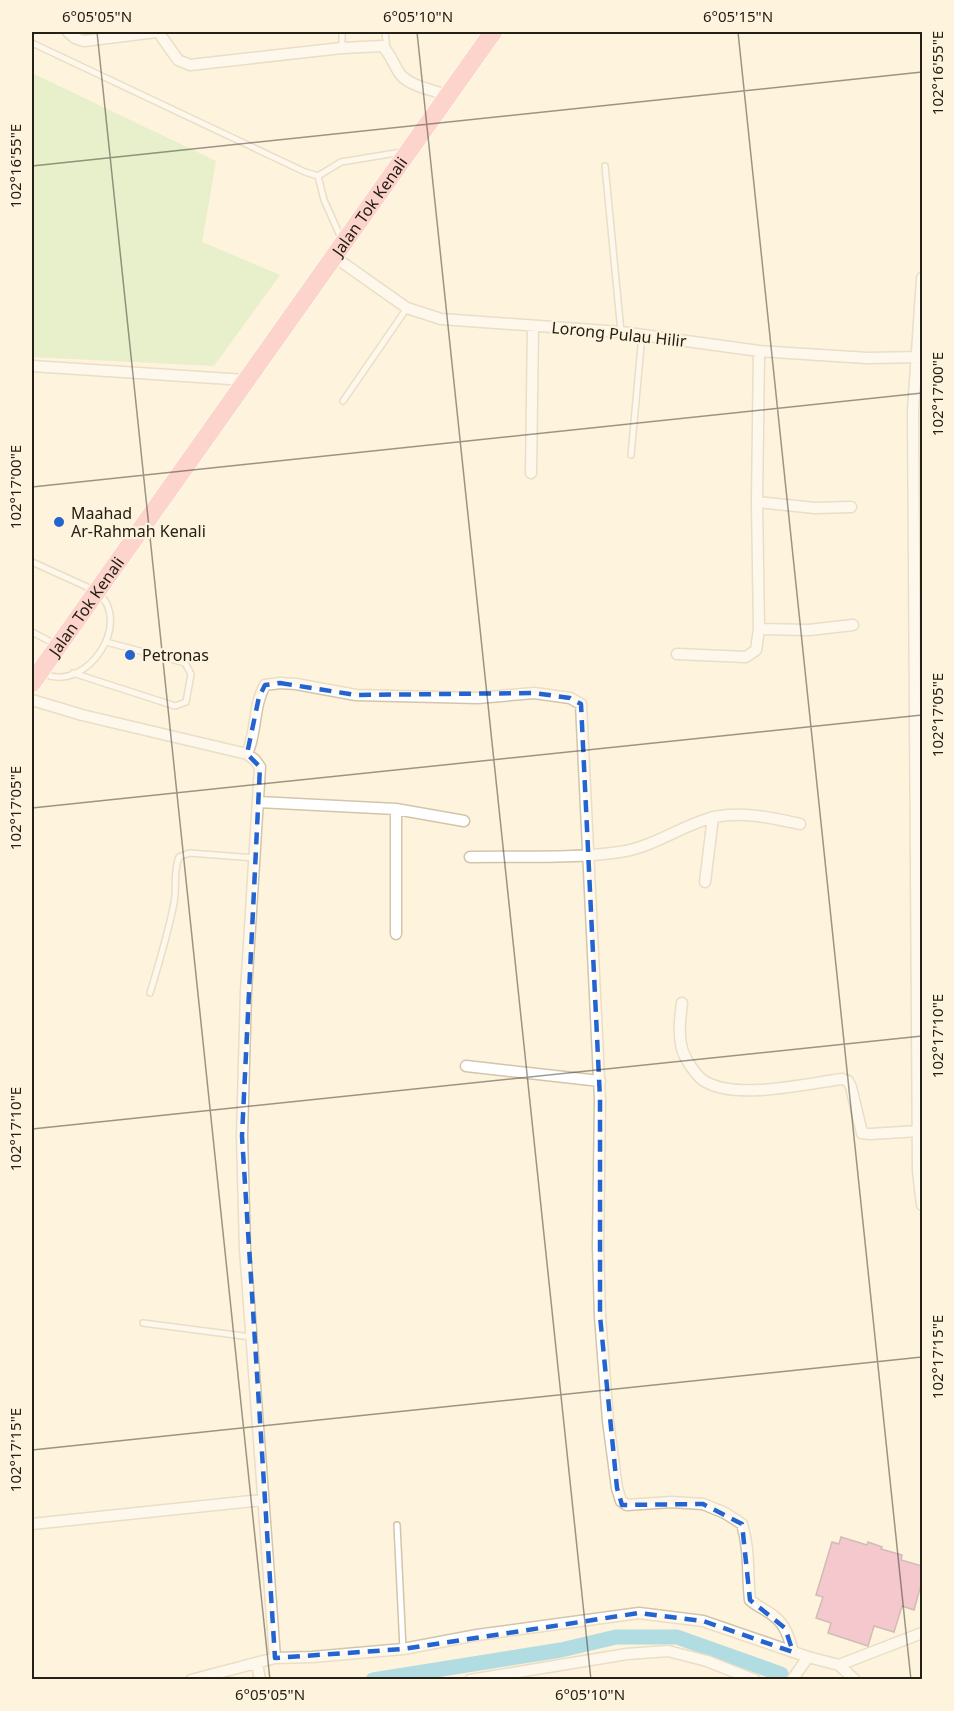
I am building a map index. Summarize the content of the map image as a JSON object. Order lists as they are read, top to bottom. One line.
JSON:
{"streets":{"main road":["Jalan Tok Kenali"],"street":["Lorong Pulau Hilir"]},"crossings":[["Jalan Tok Kenali","Lorong Pulau Hilir"]],"places":["Maahad Ar-Rahmah Kenali","Petronas"],"coordinates":["6°05'05\"N","6°05'10\"N","6°05'15\"N","102°16'55\"E","102°17'00\"E","102°17'05\"E","102°17'10\"E","102°17'15\"E"]}
